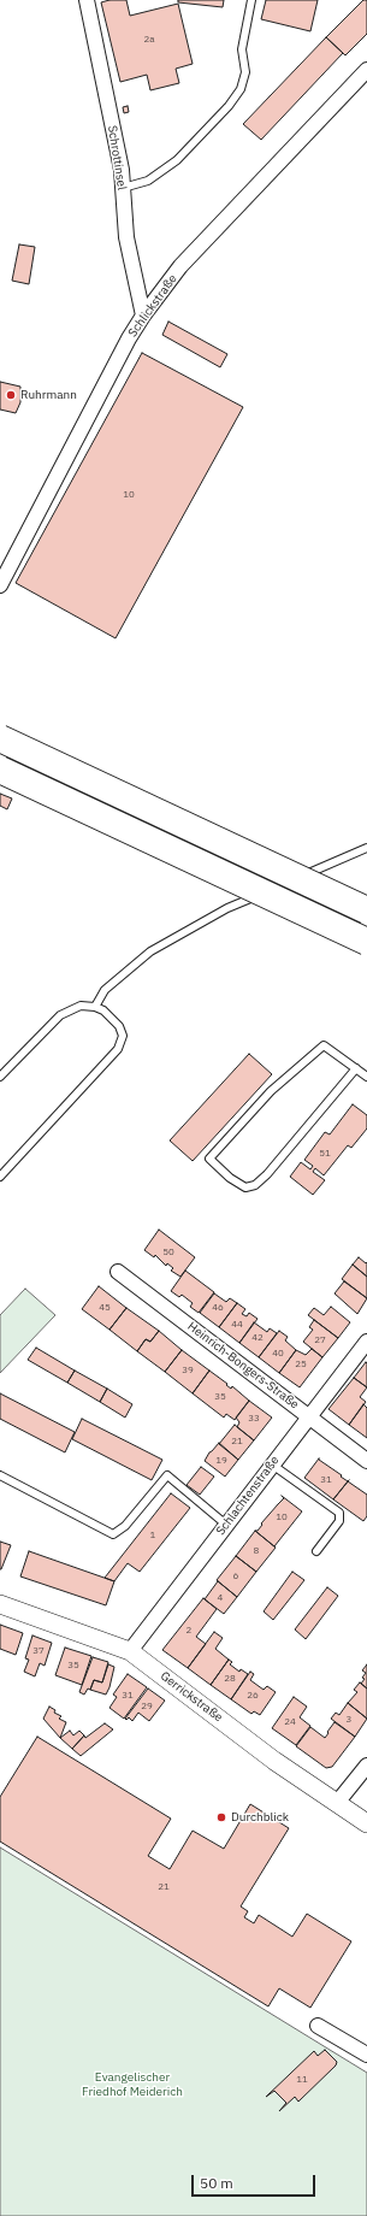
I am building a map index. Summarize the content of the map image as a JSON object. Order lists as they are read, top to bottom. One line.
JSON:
{"streets":{"street":["Schrottinsel","Schlickstraße","Heinrich-Bongers-Straße","Schlachtenstraße","Gerrickstraße"]},"crossings":[["Schrottinsel","Schlickstraße"],["Heinrich-Bongers-Straße","Schlachtenstraße"],["Schlachtenstraße","Gerrickstraße"]],"parks":["Evangelischer Friedhof Meiderich"],"places":["Ruhrmann","Durchblick"],"house_numbers":["2a","10","51","50","45","46","44","42","27","40","25","39","35","33","21","19","31","10","1","8","6","4","2","37","35","28","31","26","29","3","24","21","11"],"scale_bar":"50 m"}
